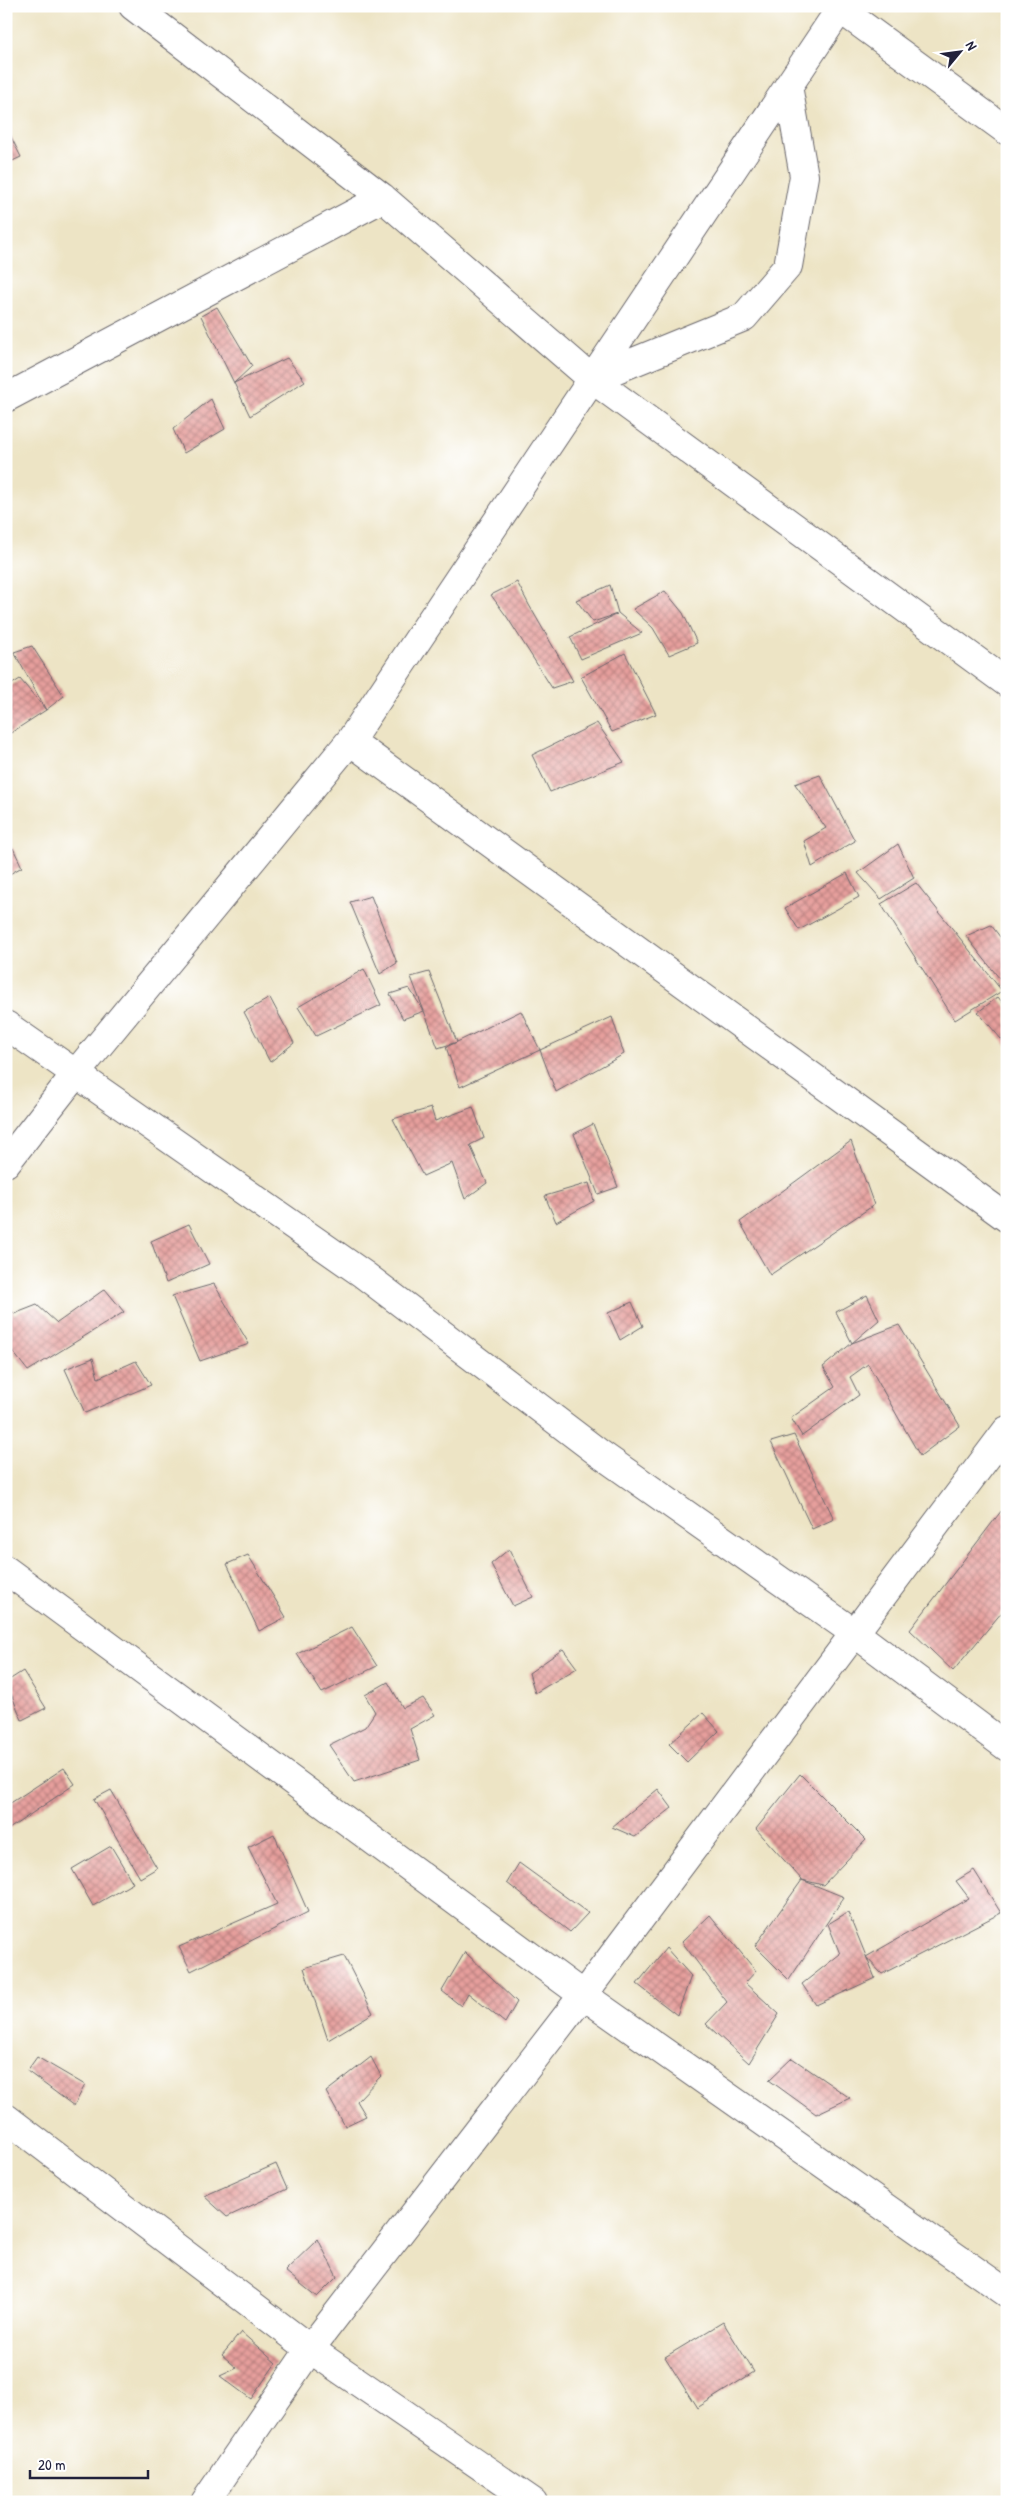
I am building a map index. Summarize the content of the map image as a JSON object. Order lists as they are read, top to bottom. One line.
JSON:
{"scale_bar":"20 m","north":"top right"}
